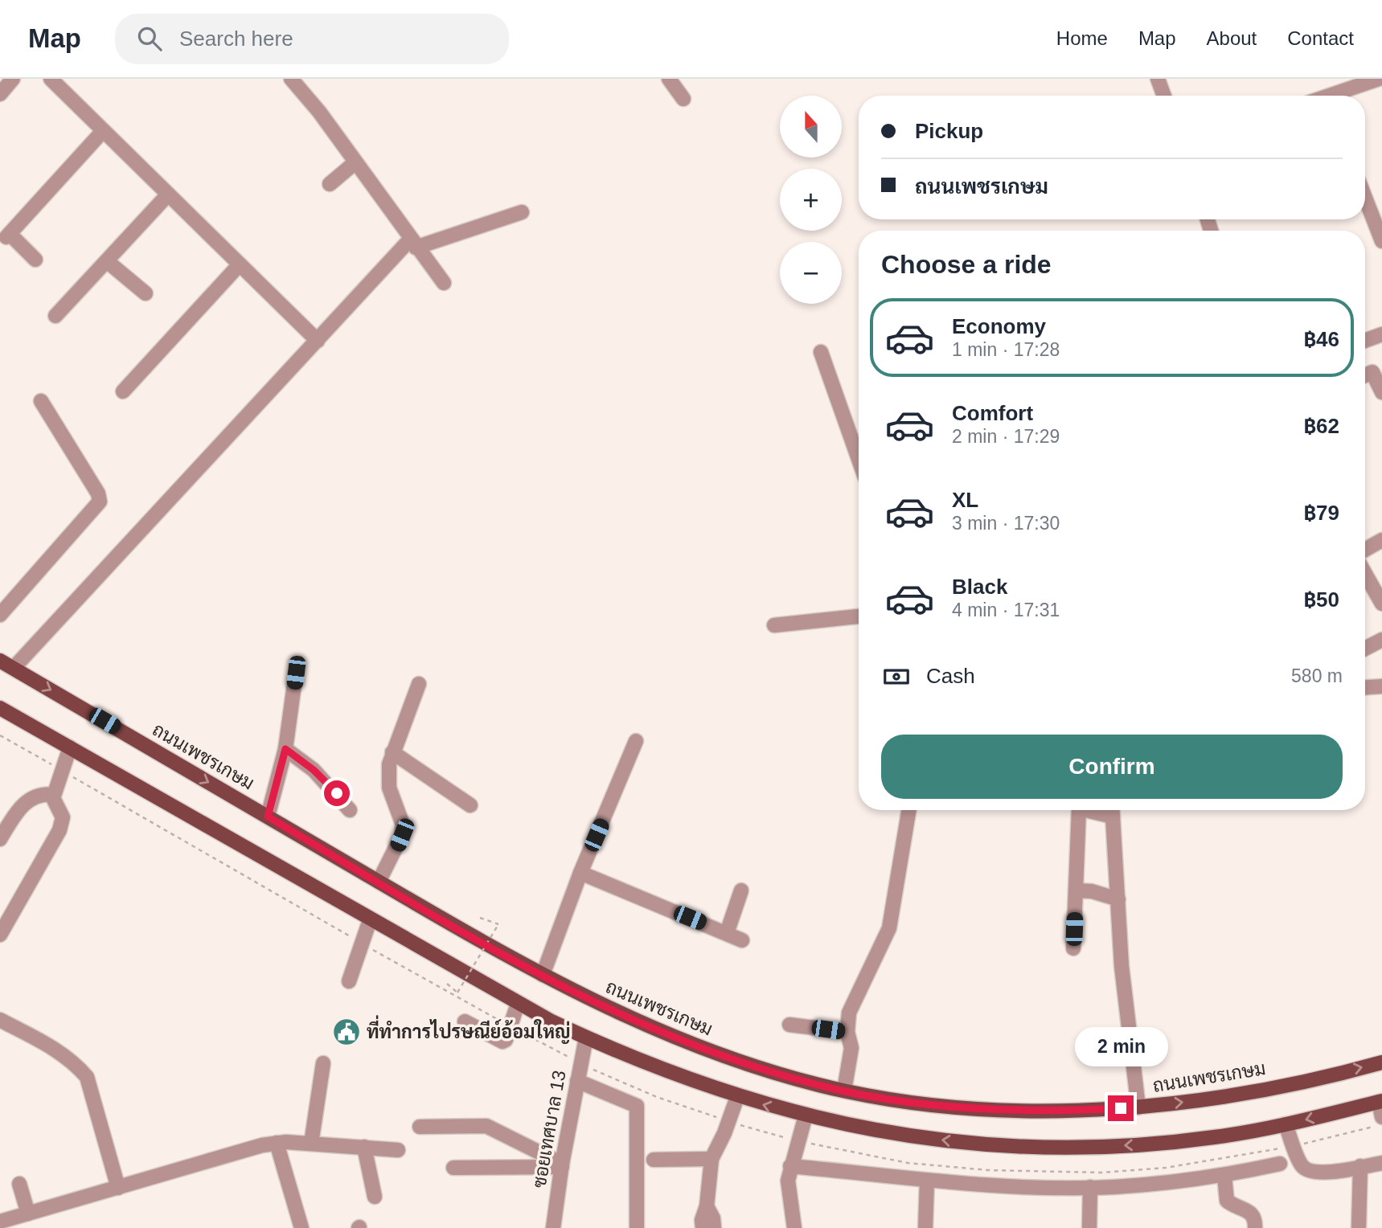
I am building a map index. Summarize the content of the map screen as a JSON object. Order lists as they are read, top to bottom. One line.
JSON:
{"streets":{"main road":["ถนนเพชรเกษม"],"street":["ซอยเทศบาล 13"]},"places":{"public building":["ที่ทำการไปรษณีย์อ้อมใหญ่"]},"north":"top","page":{"header":"Map","search":"Search here","nav":["Home","Map","About","Contact"],"map_buttons":["+","−"],"banner":["Pickup","ถนนเพชรเกษม"],"heading":"Choose a ride","list":[{"name":"Economy","note":"1 min · 17:28","value":"฿46"},{"name":"Comfort","note":"2 min · 17:29","value":"฿62"},{"name":"XL","note":"3 min · 17:30","value":"฿79"},{"name":"Black","note":"4 min · 17:31","value":"฿50"}],"pay":["Cash","580 m"],"buttons":"Confirm","bubble":"2 min"}}
